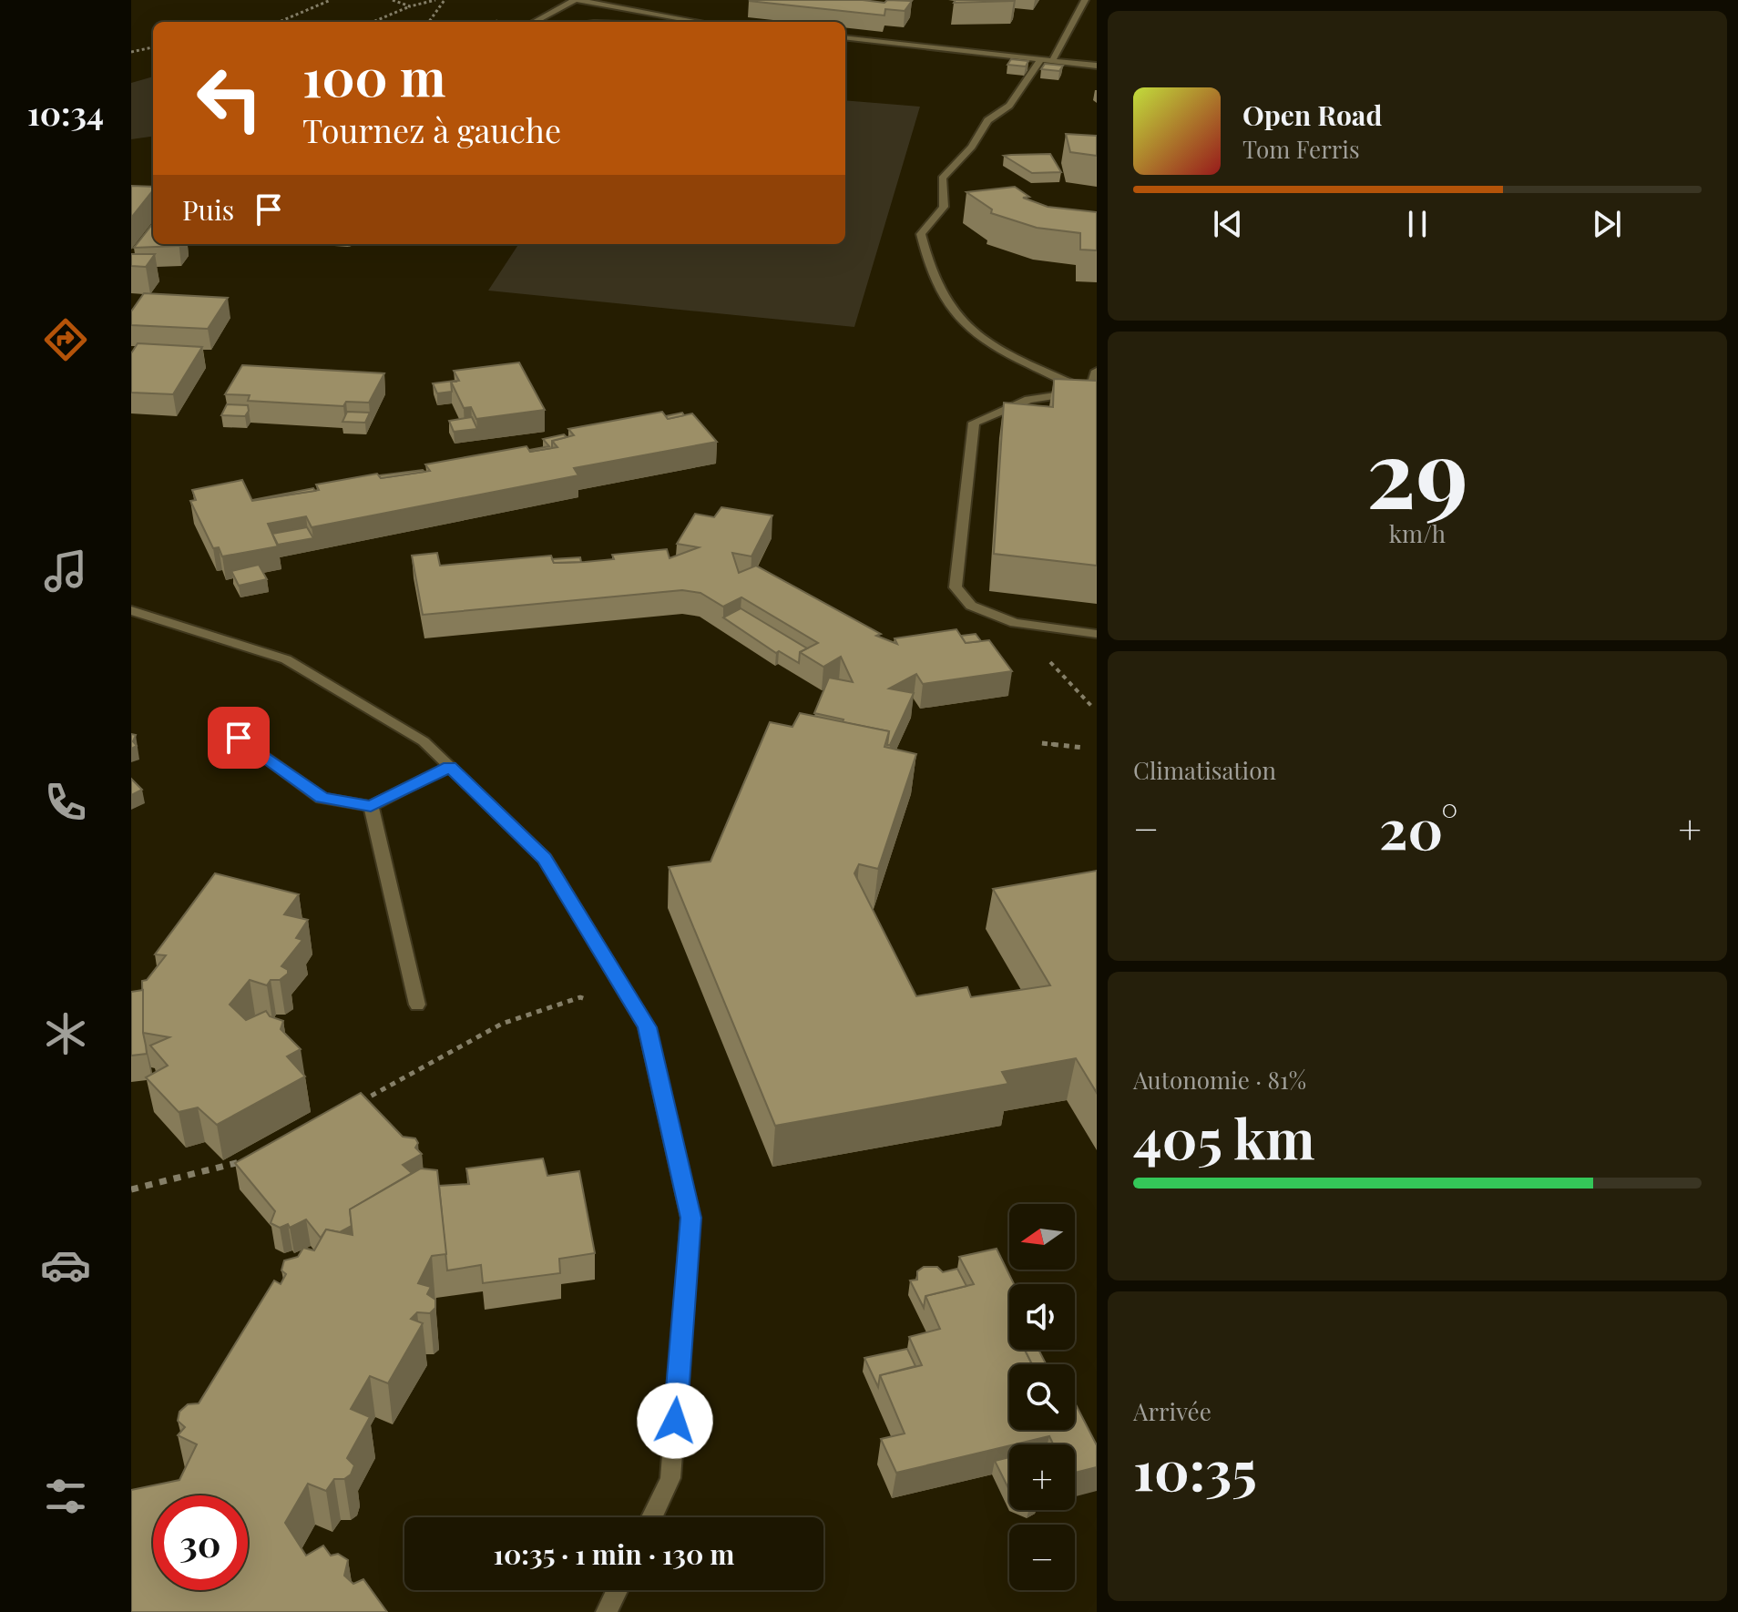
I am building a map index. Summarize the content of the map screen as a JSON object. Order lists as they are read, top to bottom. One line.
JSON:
{"north":"left","page":{"tabs":"10:34","turn":["100 m","Tournez à gauche"],"song":["Open Road","Tom Ferris"],"then":"Puis","tile":[["29","km/h"],"Climatisation",["Autonomie · 81%","405 km"],["Arrivée","10:35"]],"heat":["−","20°","+"],"map_buttons":["+","−"],"limit":"30","trip":"10:35 · 1 min · 130 m"}}
